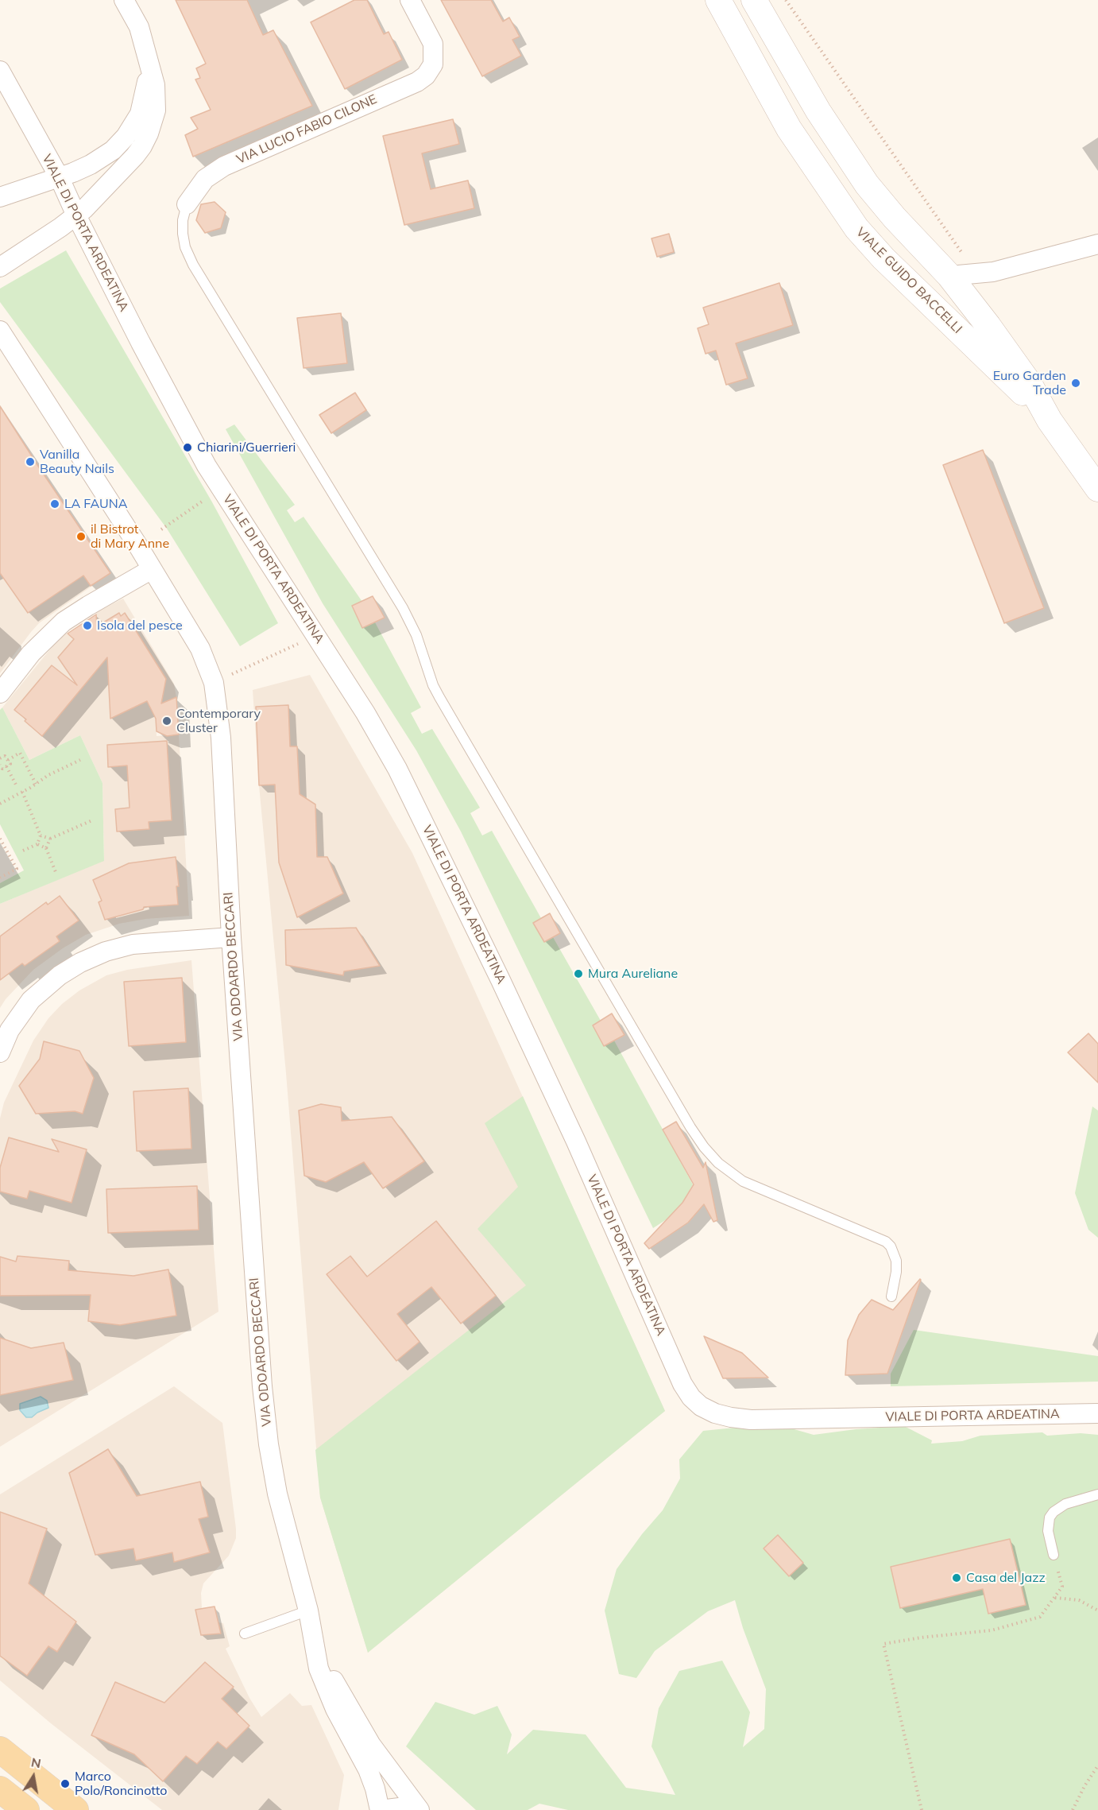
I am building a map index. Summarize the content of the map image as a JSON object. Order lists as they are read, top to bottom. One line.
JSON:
{"streets":{"street":["VIA LUCIO FABIO CILONE","VIALE DI PORTA ARDEATINA","VIALE GUIDO BACCELLI","VIA ODOARDO BECCARI"]},"places":["Euro Garden Trade","Chiarini/Guerrieri","Vanilla Beauty Nails","LA FAUNA","il Bistrot di Mary Anne","Isola del pesce","Contemporary Cluster","Mura Aureliane","Casa del Jazz","Marco Polo/Roncinotto"],"north":"top"}
